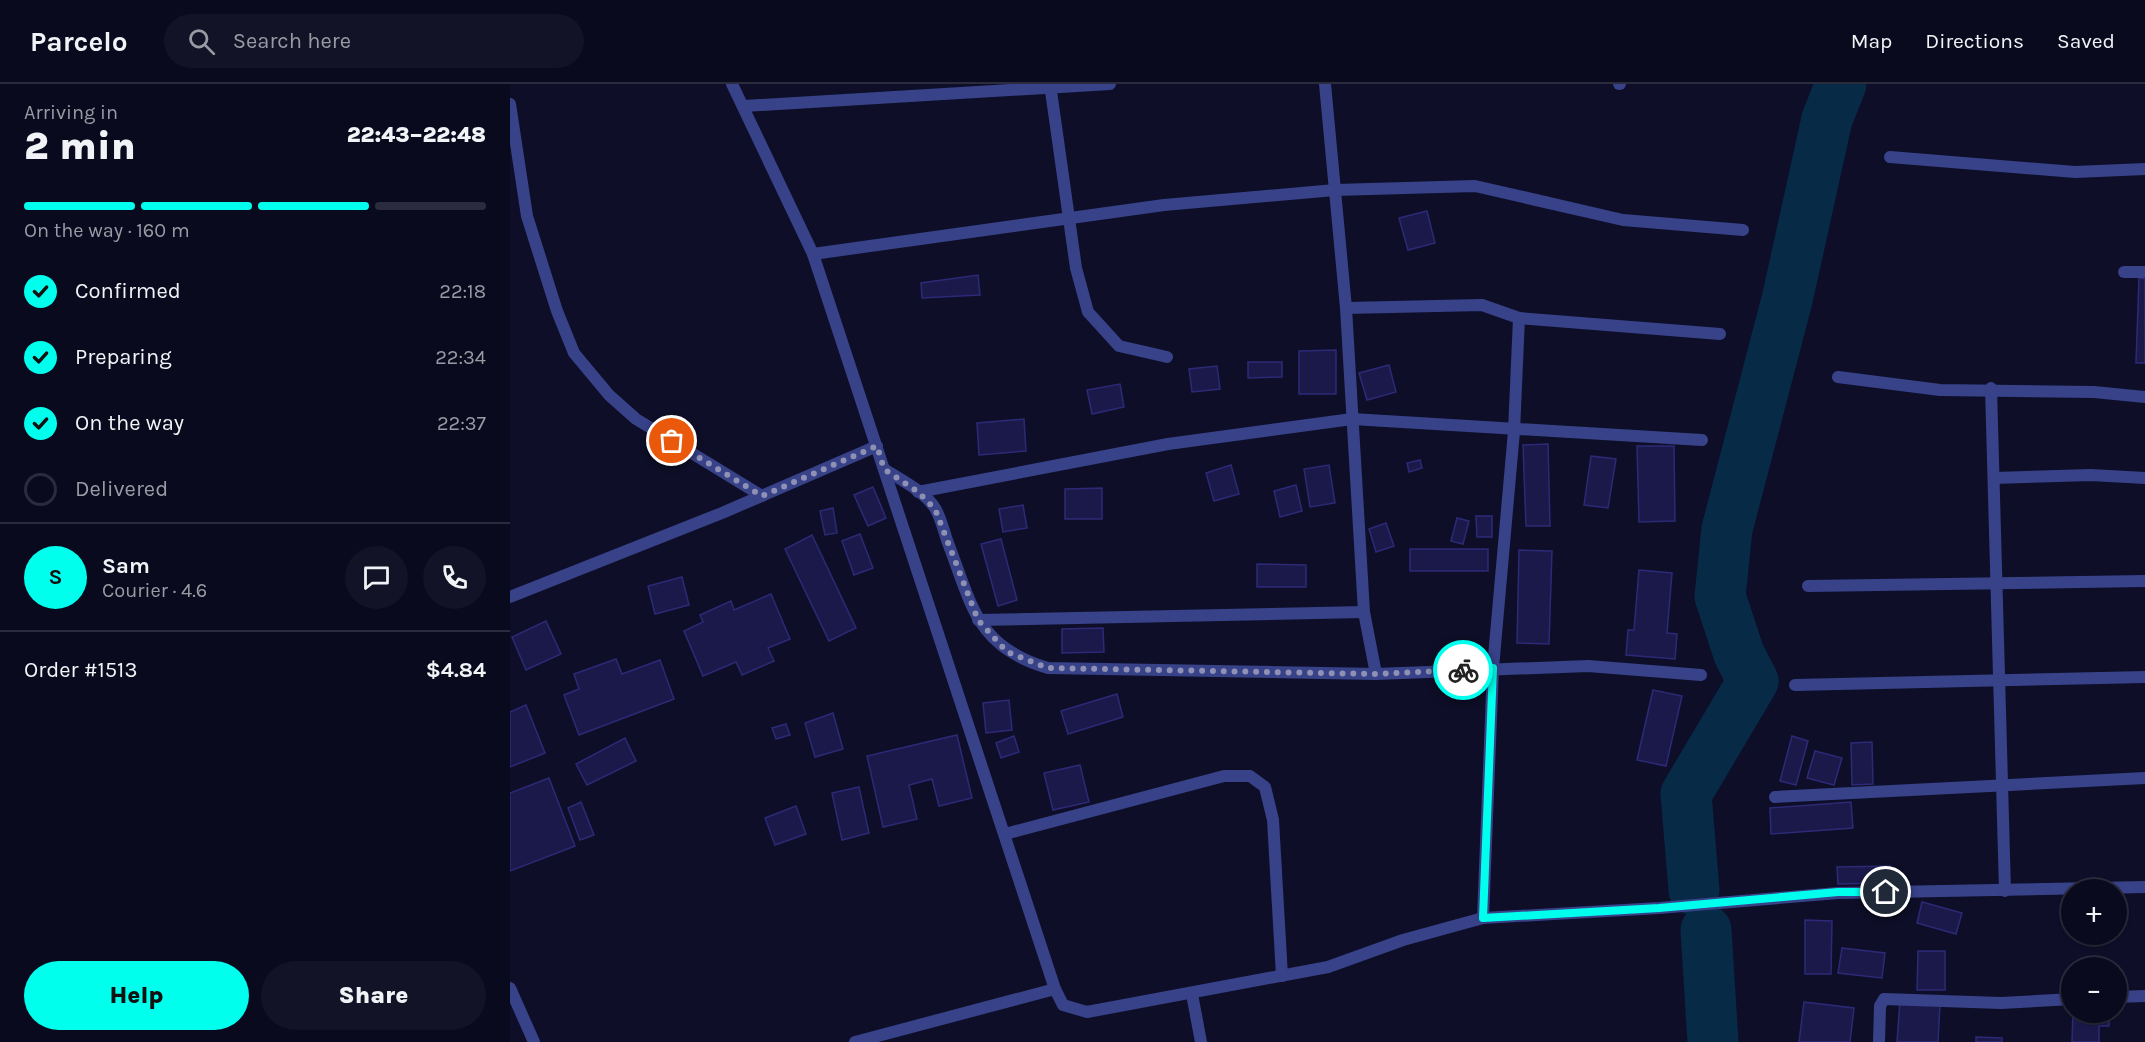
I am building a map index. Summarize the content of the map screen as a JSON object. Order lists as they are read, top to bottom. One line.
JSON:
{"page":{"header":"Parcelo","search":"Search here","nav":["Map","Directions","Saved"],"heading":["2 min","Arriving in","22:43–22:48"],"panel":["Sam","Courier · 4.6","Order #1513","$4.84"],"bar":"On the way · 160 m","list":[["Confirmed","22:18"],["Preparing","22:34"],["On the way","22:37"],"Delivered"],"round":"S","map_buttons":["+","−"],"buttons":["Help","Share"]}}
